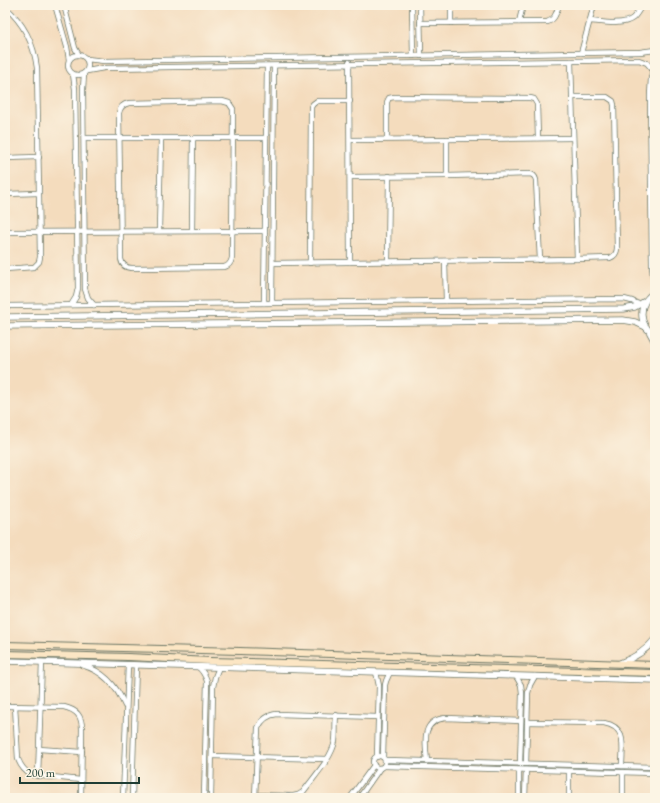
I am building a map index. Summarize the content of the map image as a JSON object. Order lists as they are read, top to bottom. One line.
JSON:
{"scale_bar":"200 m"}
